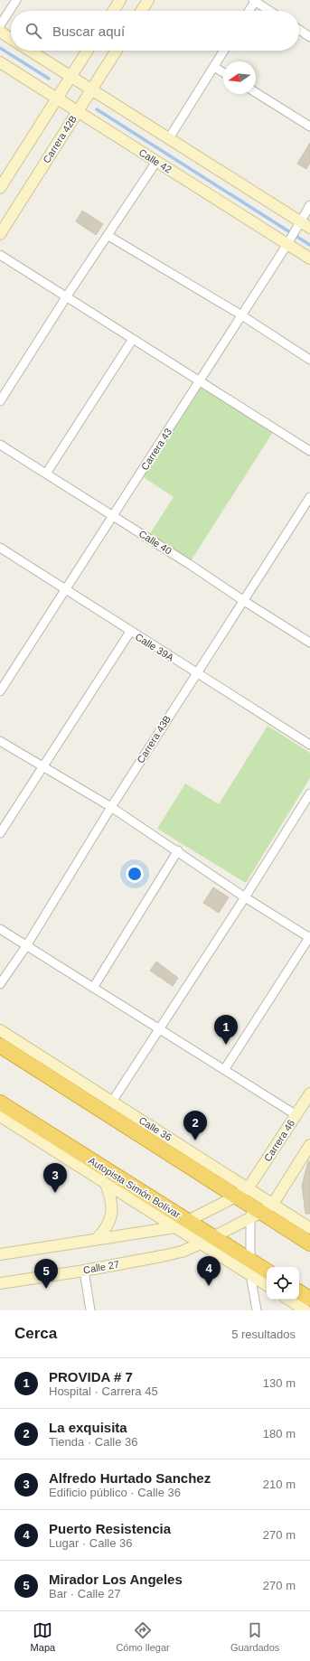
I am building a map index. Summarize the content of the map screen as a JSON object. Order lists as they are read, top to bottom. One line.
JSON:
{"streets":{"highway":["Calle 36","Autopista Simón Bolívar"],"street":["Carrera 42B","Calle 42","Carrera 43","Calle 40","Calle 39A","Carrera 43B","Carrera 46","Calle 27"]},"crossings":[["Carrera 42B","Calle 42"],["Calle 42","Carrera 43"],["Carrera 43","Calle 40"],["Carrera 43","Calle 39A"],["Calle 40","Carrera 43B"],["Calle 39A","Carrera 43B"],["Calle 36","Carrera 46"],["Carrera 46","Autopista Simón Bolívar"],["Autopista Simón Bolívar","Calle 27"]],"north":"left","page":{"search":"Buscar aquí","pins":["1","2","3","4","5"],"heading":["Cerca","5 resultados"],"list":[{"mark":"1","name":"PROVIDA # 7","note":"Hospital · Carrera 45","value":"130 m"},{"mark":"2","name":"La exquisita","note":"Tienda · Calle 36","value":"180 m"},{"mark":"3","name":"Alfredo Hurtado Sanchez","note":"Edificio público · Calle 36","value":"210 m"},{"mark":"4","name":"Puerto Resistencia","note":"Lugar · Calle 36","value":"270 m"},{"mark":"5","name":"Mirador Los Angeles","note":"Bar · Calle 27","value":"270 m"}],"nav":["Mapa","Cómo llegar","Guardados"]}}
